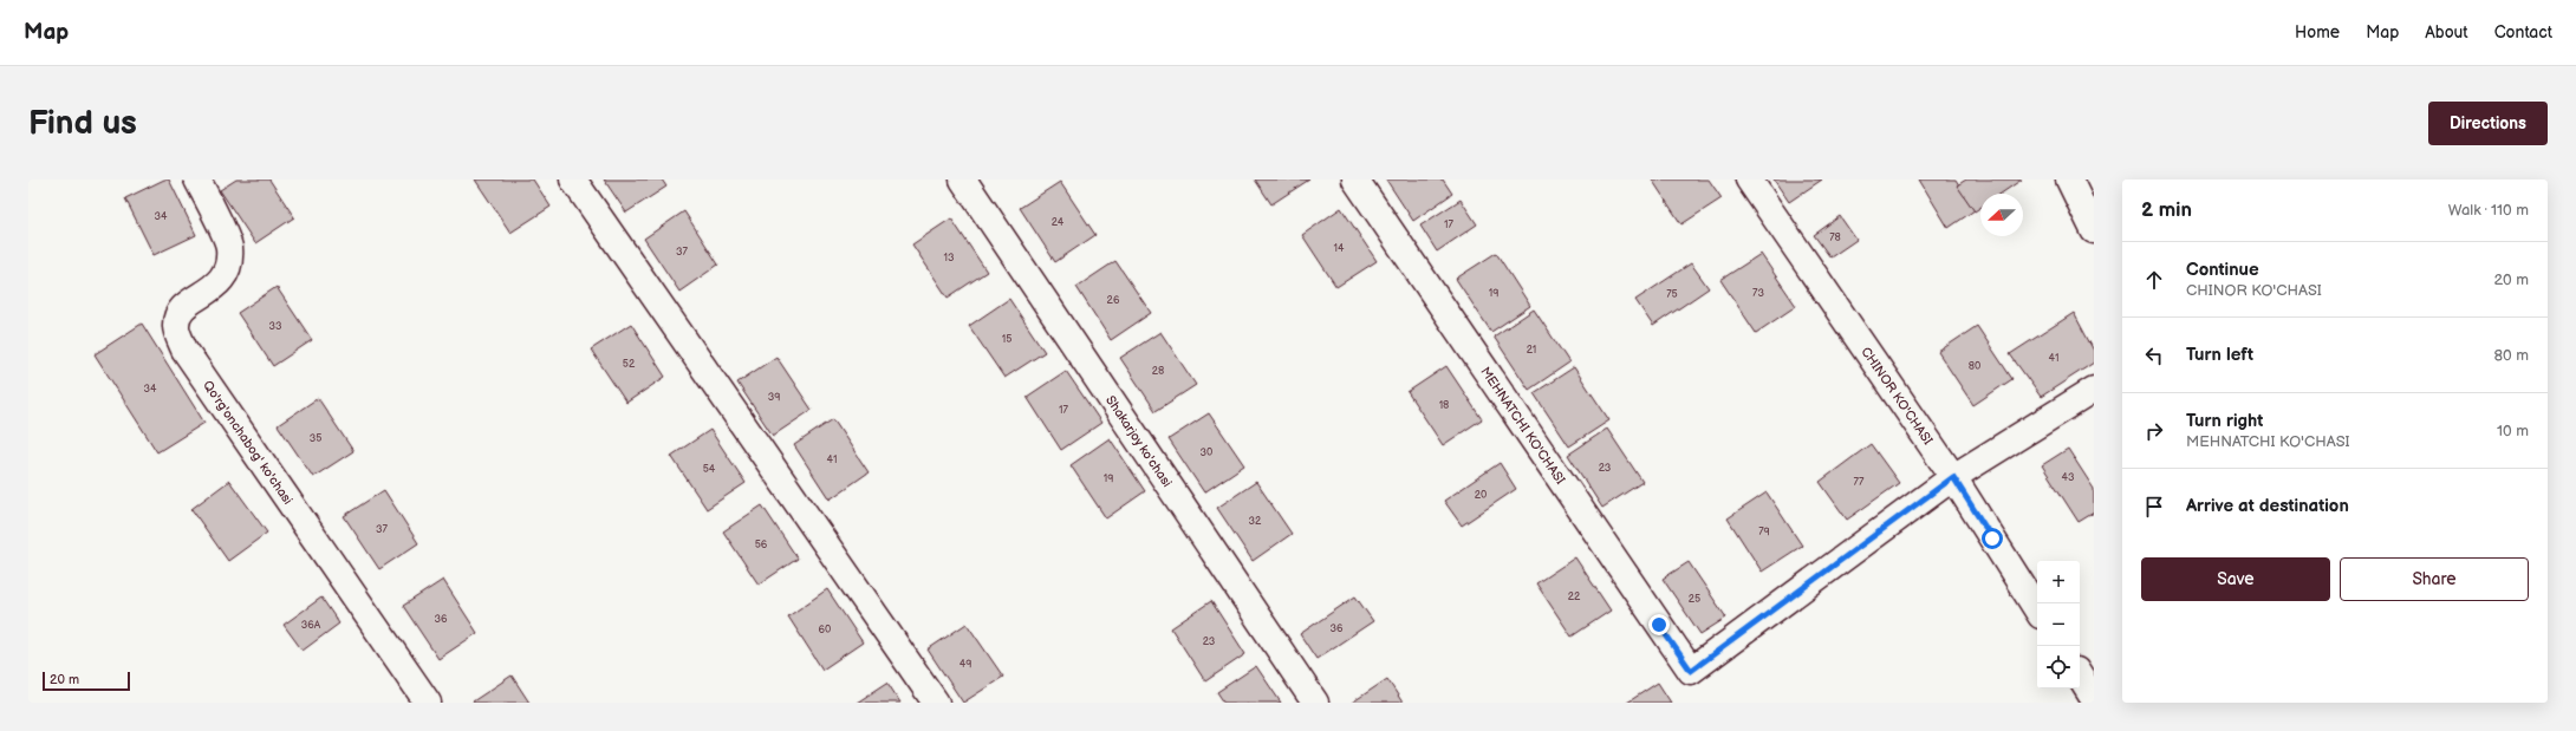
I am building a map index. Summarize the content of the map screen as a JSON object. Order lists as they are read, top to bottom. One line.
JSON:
{"streets":{"street":["CHINOR KO'CHASI","MEHNATCHI KO'CHASI","Shakarjoy ko'chasi","Qo'rg'onchabog' ko'chasi"]},"crossings":[["CHINOR KO'CHASI","MEHNATCHI KO'CHASI"]],"house_numbers":["34","24","17","78","14","37","13","19","73","75","26","33","15","21","41","52","80","28","34","39","18","17","35","30","41","23","54","43","19","77","20","32","37","79","56","22","25","36","36A","36","60","23","49"],"scale_bar":"20 m","north":"left","page":{"header":"Map","nav":["Home","Map","About","Contact"],"buttons":["Directions",["Save","Share"]],"title":"Find us","heading":["2 min","Walk · 110 m"],"list":[["Continue","CHINOR KO'CHASI","20 m"],["Turn left","80 m"],["Turn right","MEHNATCHI KO'CHASI","10 m"],"Arrive at destination"],"map_buttons":["+","−"],"scale":"20 m"}}
